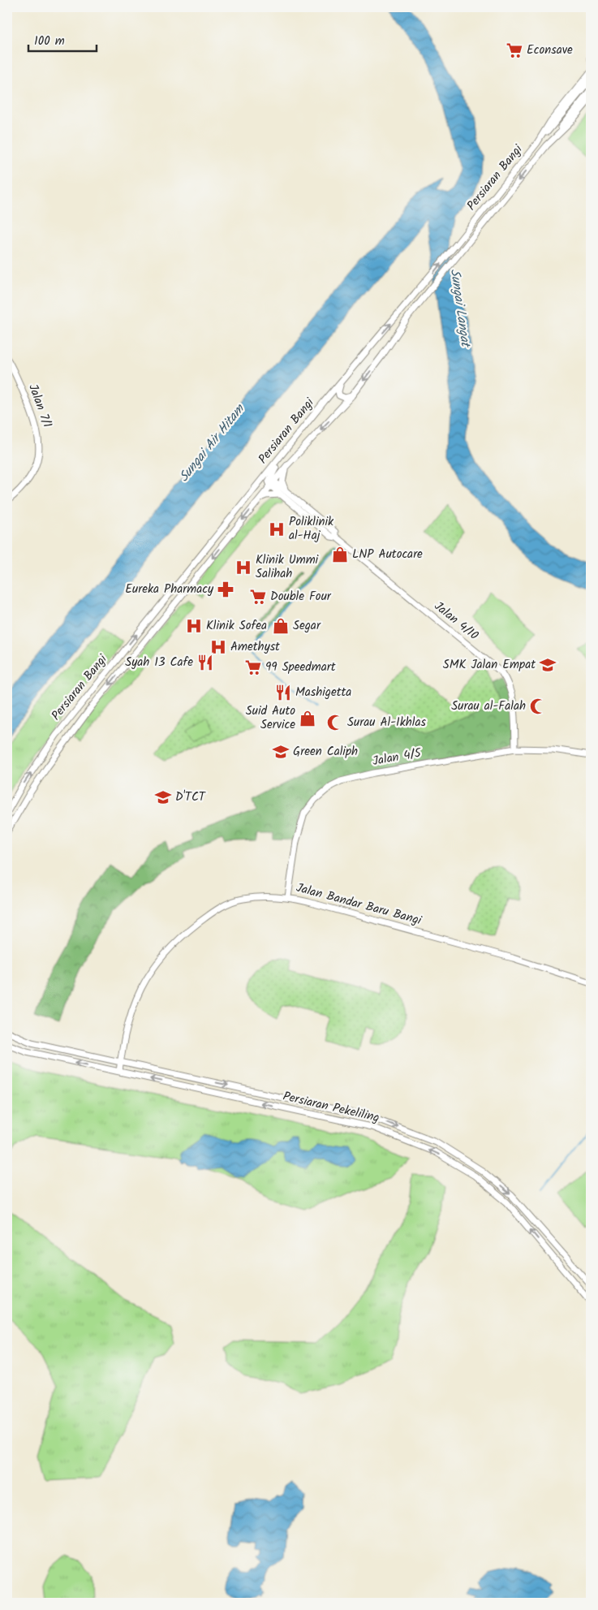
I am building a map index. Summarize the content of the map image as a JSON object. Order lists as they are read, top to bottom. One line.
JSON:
{"streets":{"main road":["Persiaran Bangi","Jalan 7/1","Jalan 4/10","Jalan 4/5","Jalan Bandar Baru Bangi","Persiaran Pekeliling"]},"crossings":[["Persiaran Bangi","Jalan 4/10"],["Jalan 4/10","Jalan 4/5"],["Jalan 4/5","Jalan Bandar Baru Bangi"],["Jalan Bandar Baru Bangi","Persiaran Pekeliling"]],"water":["Sungai Langat","Sungai Air Hitam"],"places":{"supermarket":["Econsave","Double Four","99 Speedmart"],"hospital":["Poliklinik al-Haj","Klinik Ummi Salihah","Klinik Sofea","Amethyst"],"shop":["LNP Autocare","Segar","Suid Auto Service"],"pharmacy":["Eureka Pharmacy"],"restaurant":["Syah 13 Cafe","Mashigetta"],"school or university":["SMK Jalan Empat","Green Caliph","D'TCT"],"mosque":["Surau al-Falah","Surau Al-Ikhlas"]},"scale_bar":"100 m"}
